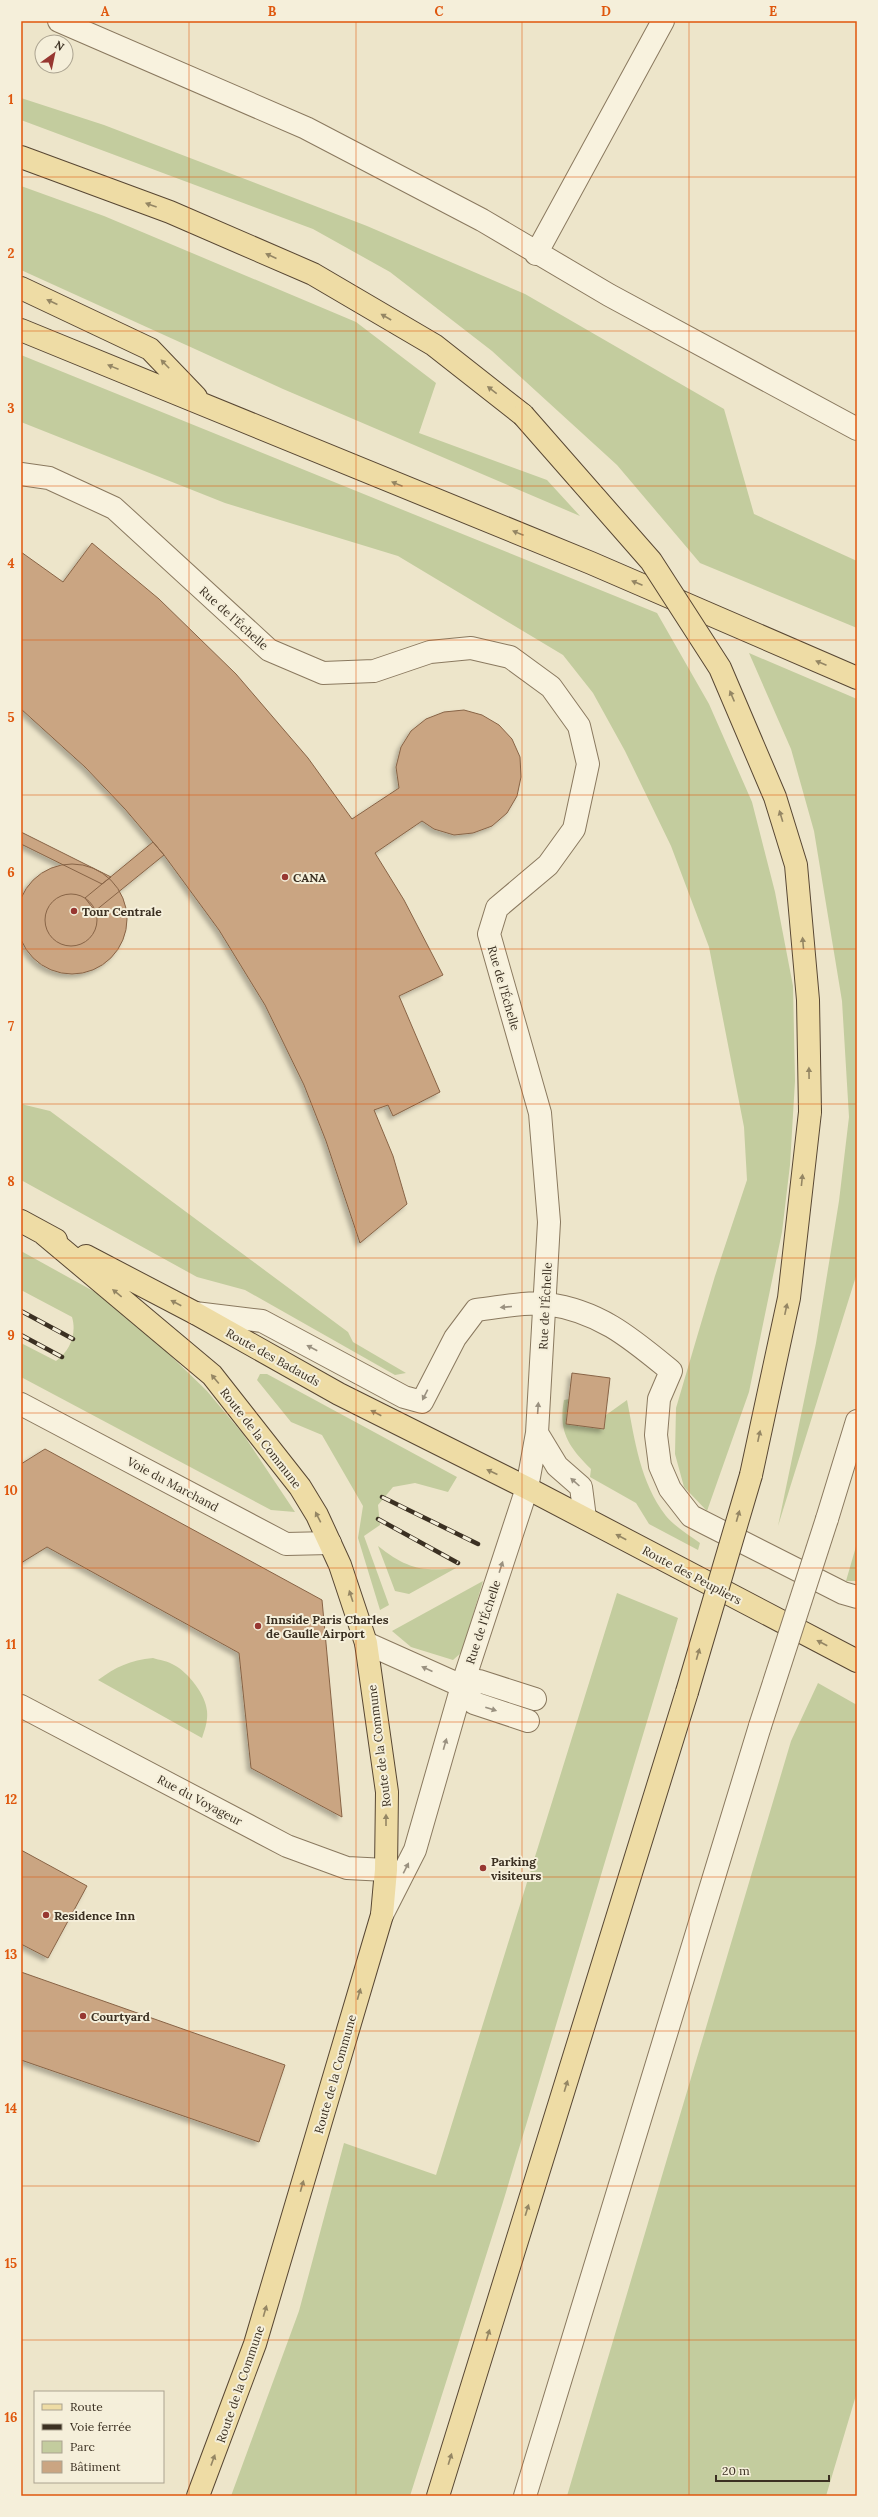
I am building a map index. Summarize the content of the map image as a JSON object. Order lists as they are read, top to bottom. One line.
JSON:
{"streets":{"main road":["Route des Badauds","Route de la Commune","Route des Peupliers"],"lane":["Rue de l'Échelle","Voie du Marchand","Rue du Voyageur"]},"crossings":[["Rue de l'Échelle","Route des Badauds"],["Rue de l'Échelle","Route de la Commune"],["Rue de l'Échelle","Route des Peupliers"],["Route des Badauds","Route de la Commune"],["Route des Badauds","Route des Peupliers"],["Route de la Commune","Voie du Marchand"],["Route de la Commune","Rue du Voyageur"]],"one_way":["Route des Badauds","Route de la Commune","Route des Peupliers"],"places":["CANA","Tour Centrale","Innside Paris Charles de Gaulle Airport","Parking visiteurs","Residence Inn","Courtyard"],"legend":["Route","Voie ferrée","Parc","Bâtiment"],"scale_bar":"20 m","north":"top right","grid":{"columns":["A","B","C","D","E"],"rows":["1","2","3","4","5","6","7","8","9","10","11","12","13","14","15","16"]}}
